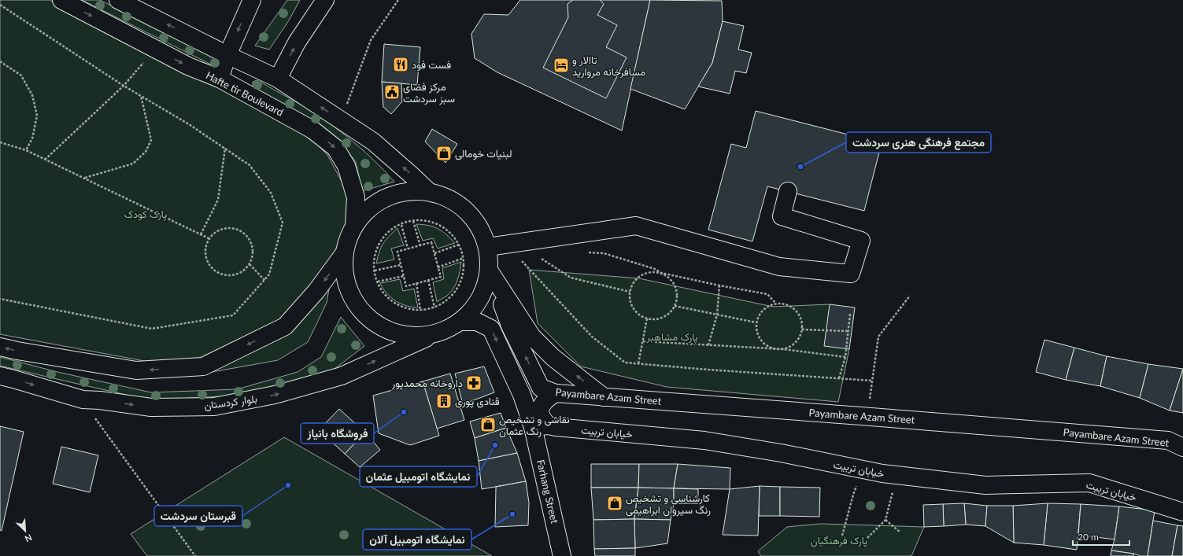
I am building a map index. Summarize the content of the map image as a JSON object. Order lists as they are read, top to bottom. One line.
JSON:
{"streets":{"main road":["Hafte tir Boulevard","Payambare Azam Street","بلوار کردستان","خیابان تربیت","Farhang Street"]},"crossings":[["خیابان تربیت","Farhang Street"]],"one_way":["بلوار کردستان"],"parks":["پارک کودک","پارک مشاهبر","پارک فرهنگیان"],"places":{"restaurant":["فست فود"],"hotel":["تاالار و مسافرخانه مروارید"],"public building":["مرکز فضای سبز سردشت"],"shop":["لبنیات خومالی","نقاشی و تشخیص رنگ عثمان","کارشناسی و تشخیص رنگ سیروان ابراهیمی"],"other":["مجتمع فرهنگی هنری سردشت","فروشگاه بانیاز","نمایشگاه اتومبیل عثمان","قبرستان سردشت","نمایشگاه اتومبیل آلان"],"pharmacy":["داروخانه محمدپور"],"building":["قنادی پوری"]},"scale_bar":"20 m","north":"bottom right"}
